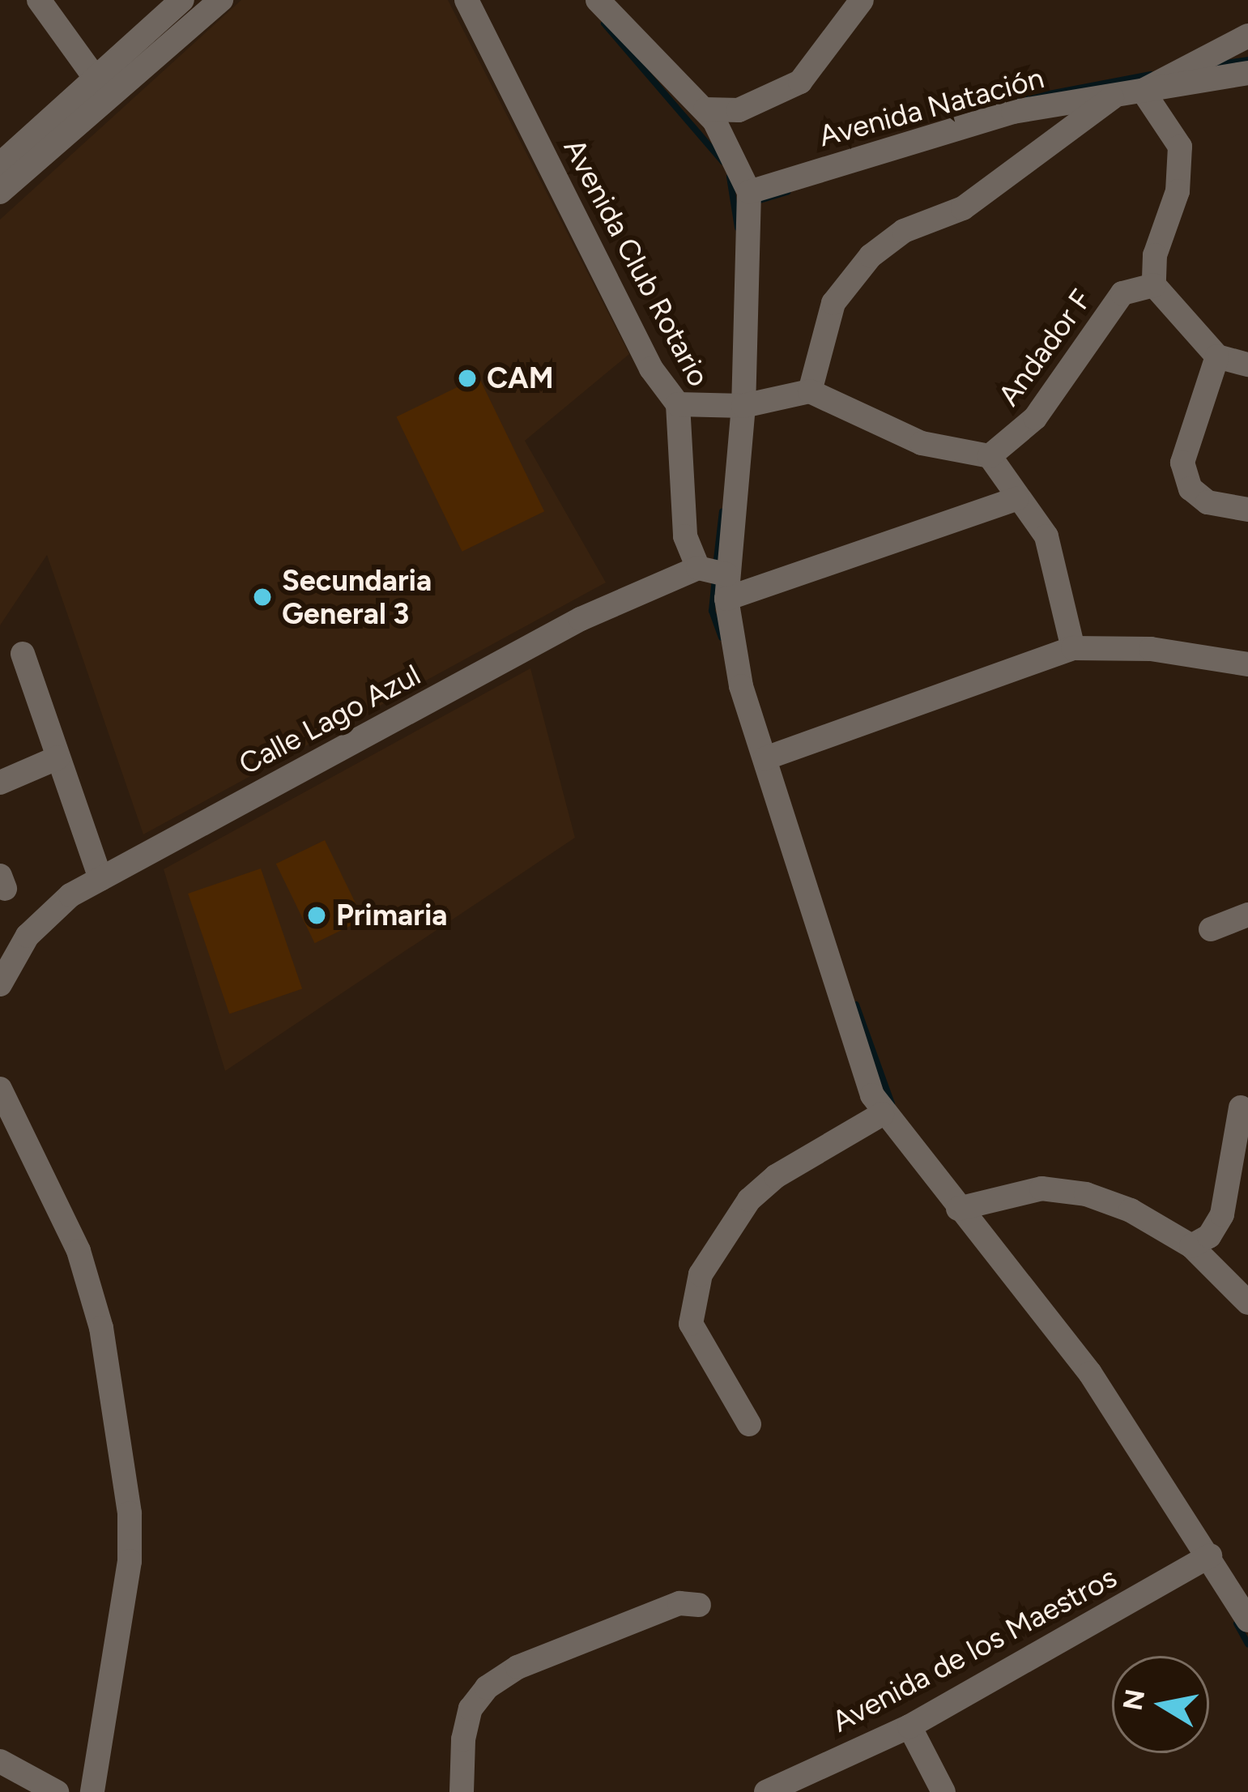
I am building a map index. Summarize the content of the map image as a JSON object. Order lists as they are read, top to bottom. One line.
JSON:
{"streets":{"street":["Avenida Natación","Avenida Club Rotario","Andador F","Calle Lago Azul","Avenida de los Maestros"]},"crossings":[["Avenida Club Rotario","Calle Lago Azul"]],"places":["CAM","Secundaria General 3","Primaria"],"north":"left"}
